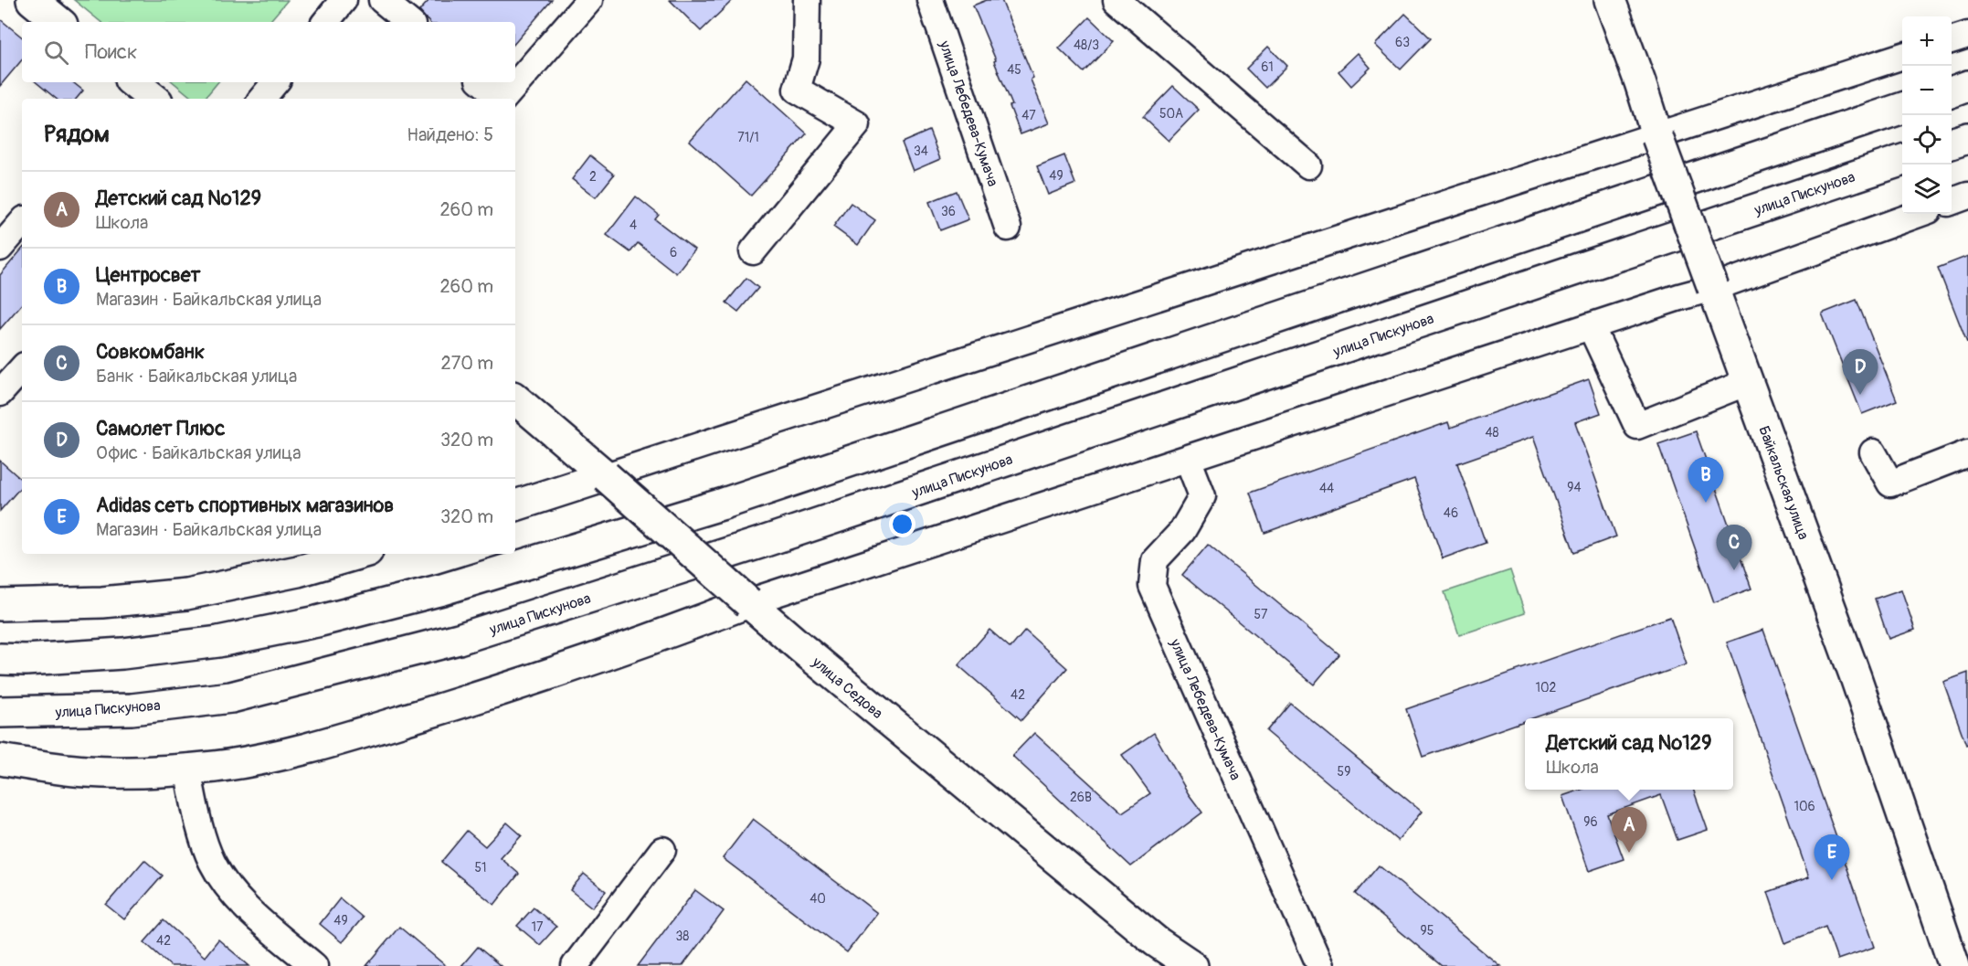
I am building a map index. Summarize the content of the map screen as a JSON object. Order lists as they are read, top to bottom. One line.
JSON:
{"streets":{"main road":["улица Пискунова","Байкальская улица","улица Седова"],"street":["улица Лебедева-Кумача"]},"house_numbers":["63","48/3","61","45","50А","47","71/1","34","49","2","36","4","6","48","94","44","46","57","102","42","59","26В","106","96","51","40","49","17","95","38","42"],"page":{"map_buttons":["+","−"],"search":"Поиск","heading":["Рядом","Найдено: 5"],"list":[{"mark":"A","name":"Детский сад №129","note":"Школа","value":"260 m"},{"mark":"B","name":"Центросвет","note":"Магазин · Байкальская улица","value":"260 m"},{"mark":"C","name":"Совкомбанк","note":"Банк · Байкальская улица","value":"270 m"},{"mark":"D","name":"Самолет Плюс","note":"Офис · Байкальская улица","value":"320 m"},{"mark":"E","name":"Adidas сеть спортивных магазинов","note":"Магазин · Байкальская улица","value":"320 m"}],"pins":["D","B","C","A","E"],"popup":["Детский сад №129","Школа"]}}
